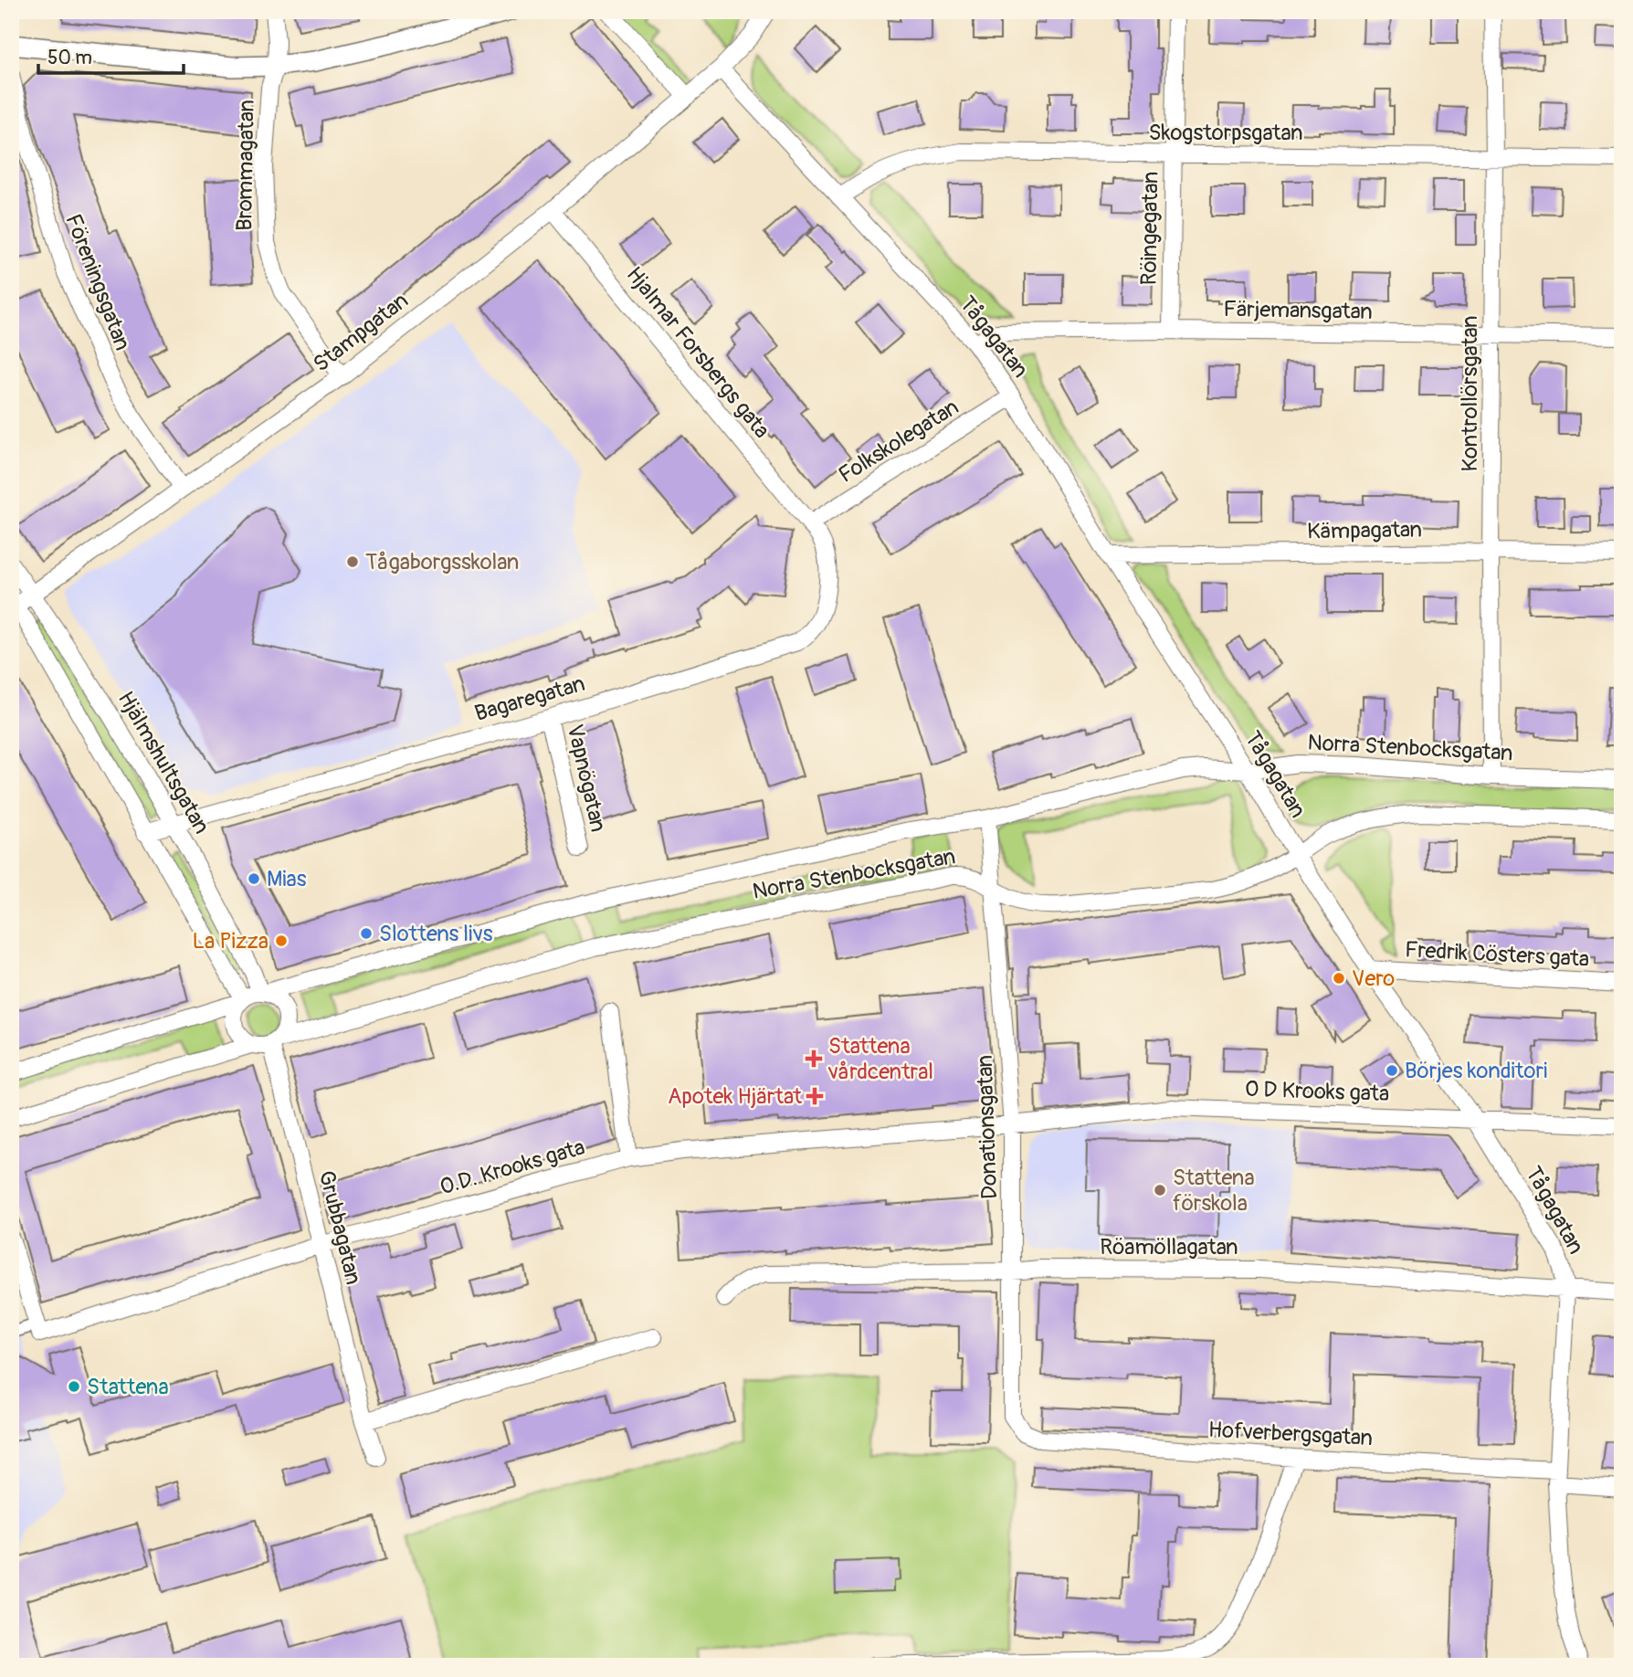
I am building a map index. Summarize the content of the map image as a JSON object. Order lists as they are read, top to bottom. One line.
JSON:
{"streets":{"street":["Skogstorpsgatan","Brommagatan","Röingegatan","Föreningsgatan","Färjemansgatan","Stampgatan","Tågagatan","Hjalmar Forsbergs gata","Kontrollörsgatan","Folkskolegatan","Kämpagatan","Bagaregatan","Norra Stenbocksgatan","Hjälmshultsgatan","Vapnögatan","Fredrik Cösters gata","O D Krooks gata","Donationsgatan","O.D. Krooks gata","Grubbagatan","Röamöllagatan","Hofverbergsgatan"]},"crossings":[["Skogstorpsgatan","Röingegatan"],["Skogstorpsgatan","Tågagatan"],["Skogstorpsgatan","Kontrollörsgatan"],["Brommagatan","Stampgatan"],["Röingegatan","Färjemansgatan"],["Föreningsgatan","Stampgatan"],["Färjemansgatan","Tågagatan"],["Färjemansgatan","Kontrollörsgatan"],["Stampgatan","Tågagatan"],["Stampgatan","Hjalmar Forsbergs gata"],["Stampgatan","Hjälmshultsgatan"],["Tågagatan","Folkskolegatan"],["Tågagatan","Kämpagatan"],["Tågagatan","Norra Stenbocksgatan"],["Tågagatan","Fredrik Cösters gata"],["Tågagatan","O D Krooks gata"],["Tågagatan","Röamöllagatan"],["Tågagatan","Hofverbergsgatan"],["Hjalmar Forsbergs gata","Folkskolegatan"],["Hjalmar Forsbergs gata","Bagaregatan"],["Kontrollörsgatan","Kämpagatan"],["Kontrollörsgatan","Norra Stenbocksgatan"],["Folkskolegatan","Bagaregatan"],["Bagaregatan","Hjälmshultsgatan"],["Bagaregatan","Vapnögatan"],["Norra Stenbocksgatan","Hjälmshultsgatan"],["Norra Stenbocksgatan","Donationsgatan"],["Norra Stenbocksgatan","Grubbagatan"],["Hjälmshultsgatan","Grubbagatan"],["O D Krooks gata","Donationsgatan"],["O D Krooks gata","O.D. Krooks gata"],["Donationsgatan","O.D. Krooks gata"],["Donationsgatan","Röamöllagatan"],["Donationsgatan","Hofverbergsgatan"],["O.D. Krooks gata","Grubbagatan"]],"places":{"other":["Tågaborgsskolan","Mias","Slottens livs","La Pizza","Vero","Börjes konditori","Stattena förskola","Stattena"],"health":["Stattena vårdcentral","Apotek Hjärtat"]},"scale_bar":"50 m"}
